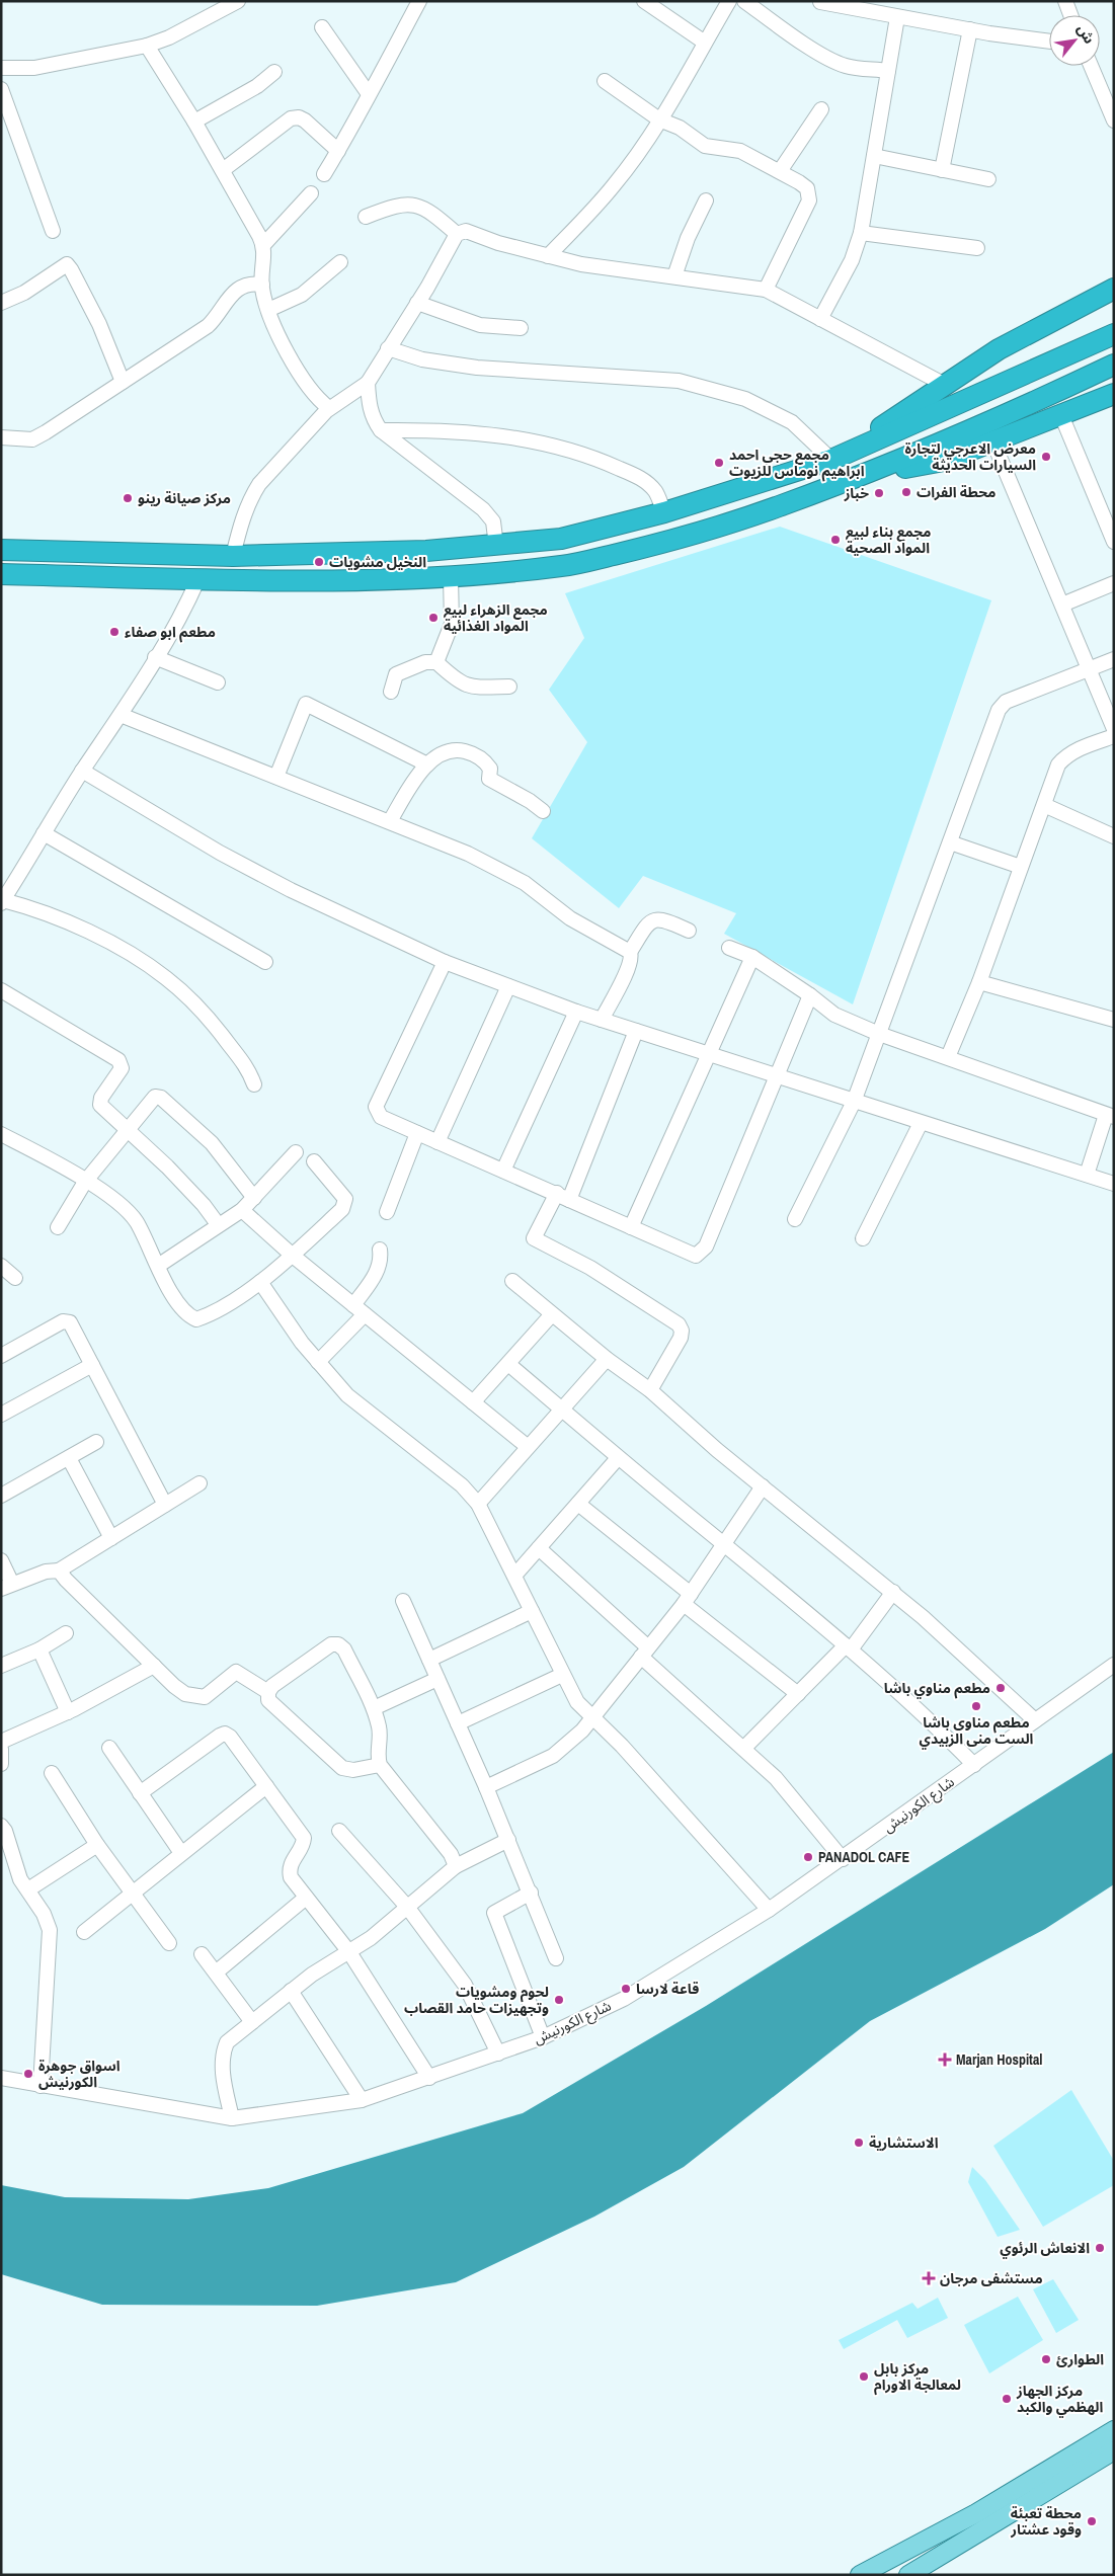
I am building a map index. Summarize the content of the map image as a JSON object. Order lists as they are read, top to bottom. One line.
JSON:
{"streets":{"street":["شارع الكورنيش"]},"places":{"other":["معرض الاعرجي لتجارة السيارات الحديثة","مجمع حجي احمد ابراهيم نوماس للزيوت","محطة الفرات","خباز","مركز صيانة رينو","مجمع بناء لبيع المواد الصحية","النخيل مشويات","مجمع الزهراء لبيع المواد الغذائية","مطعم ابو صفاء","مطعم مناوي باشا","مطعم مناوي باشا الست منى الزبيدي","PANADOL CAFE","قاعة لارسا","لحوم ومشويات وتجهيزات حامد القصاب","اسواق جوهرة الكورنيش","الاستشارية","الانعاش الرئوي","الطوارئ","مركز بابل لمعالجة الاورام","مركز الجهاز الهظمي والكبد","محطة تعبئة وقود عشتار"],"health":["Marjan Hospital","مستشفى مرجان"]},"north":"top right"}
